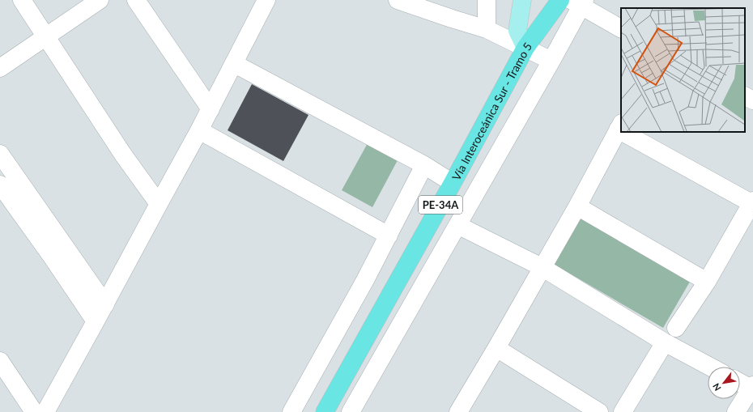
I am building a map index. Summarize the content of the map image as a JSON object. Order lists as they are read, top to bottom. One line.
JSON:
{"streets":{"highway":["Vía Interoceánica Sur - Tramo 5","PE-34A"]},"north":"bottom left"}
